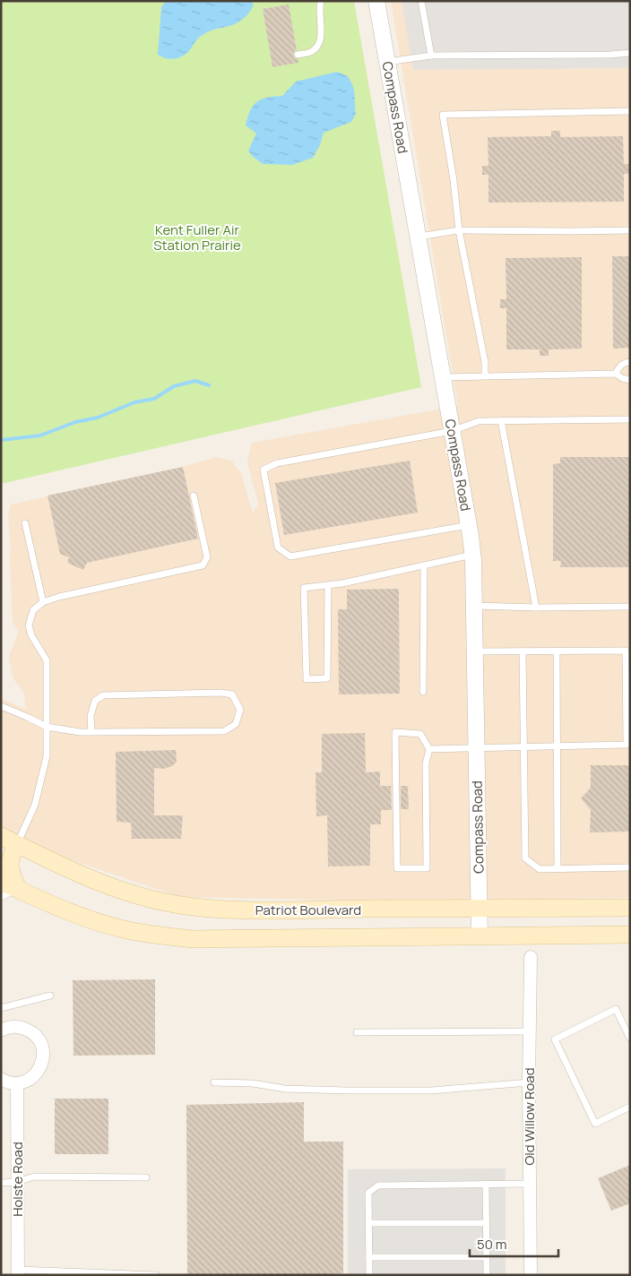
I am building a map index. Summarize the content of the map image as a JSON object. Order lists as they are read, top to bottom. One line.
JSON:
{"streets":{"main road":["Patriot Boulevard"],"street":["Compass Road","Old Willow Road","Holste Road"]},"crossings":[["Compass Road","Patriot Boulevard"]],"parks":["Kent Fuller Air Station Prairie"],"scale_bar":"50 m"}
